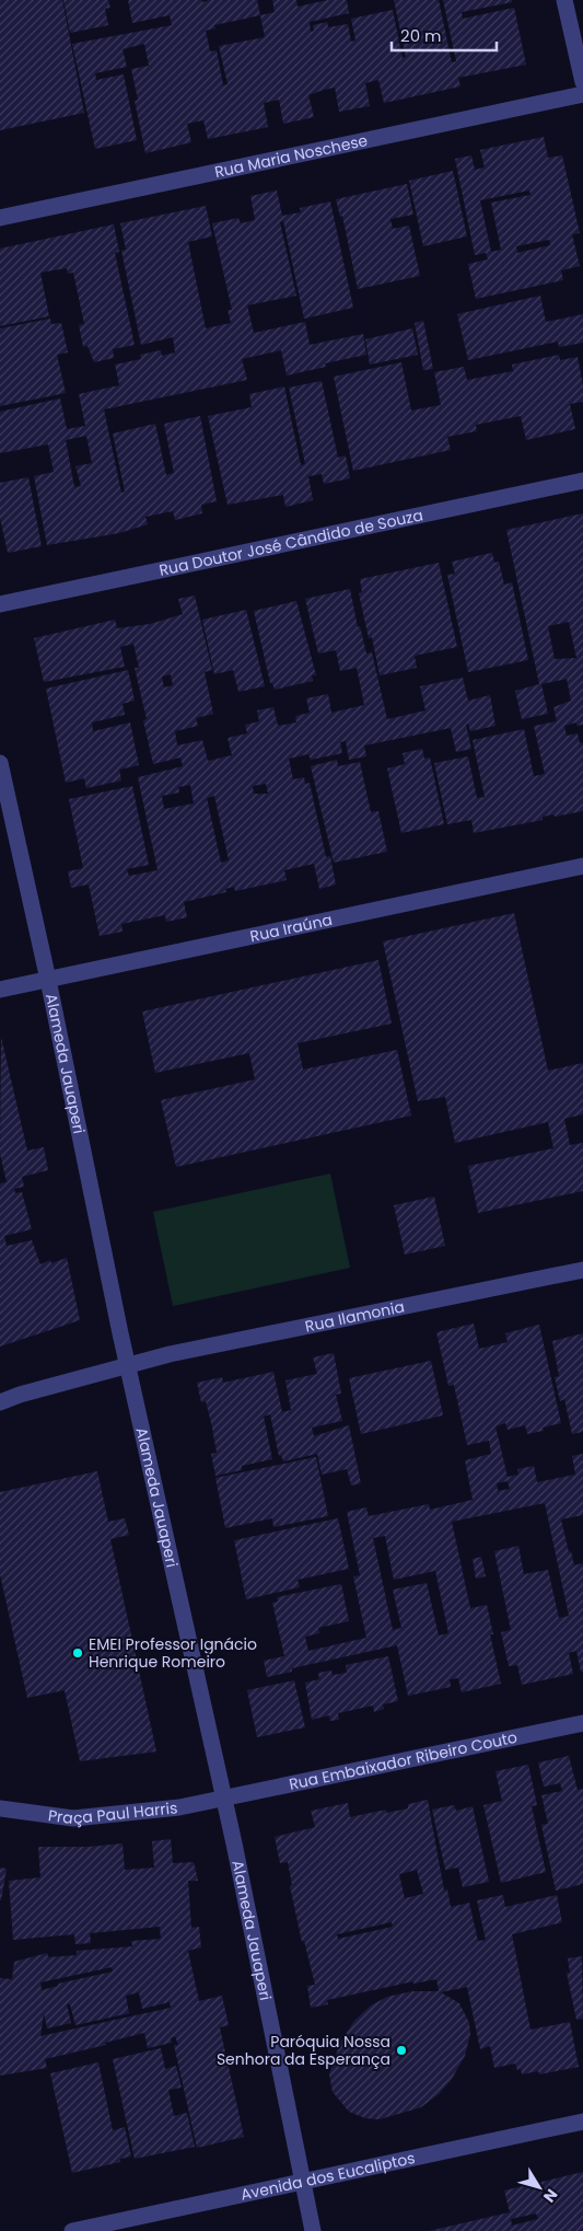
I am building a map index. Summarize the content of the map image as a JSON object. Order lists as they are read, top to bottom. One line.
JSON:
{"streets":{"street":["Rua Maria Noschese","Rua Doutor José Cândido de Souza","Rua Iraúna","Alameda Jauaperi","Rua Ilamonia","Rua Embaixador Ribeiro Couto","Praça Paul Harris","Avenida dos Eucaliptos"]},"crossings":[["Rua Iraúna","Alameda Jauaperi"],["Alameda Jauaperi","Rua Ilamonia"],["Alameda Jauaperi","Rua Embaixador Ribeiro Couto"],["Alameda Jauaperi","Praça Paul Harris"],["Alameda Jauaperi","Avenida dos Eucaliptos"],["Rua Embaixador Ribeiro Couto","Praça Paul Harris"]],"places":["EMEI Professor Ignácio Henrique Romeiro","Paróquia Nossa Senhora da Esperança"],"scale_bar":"20 m","north":"bottom right"}
